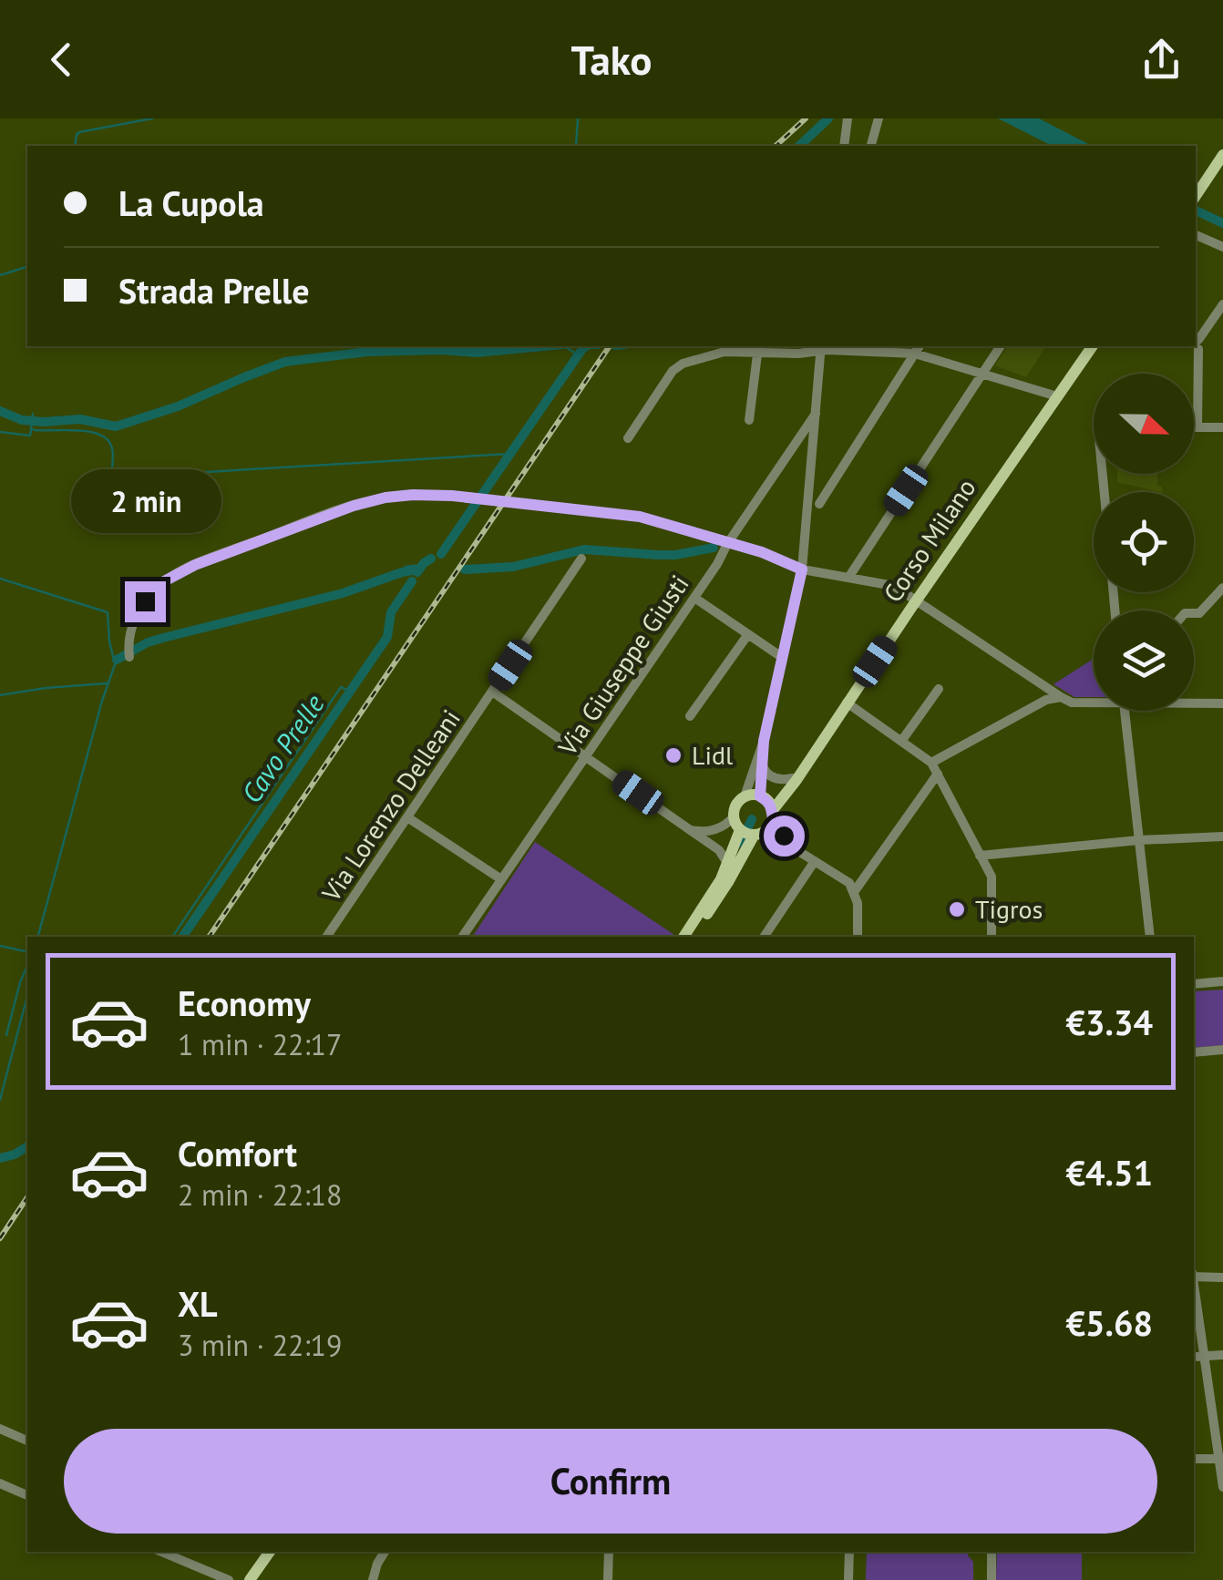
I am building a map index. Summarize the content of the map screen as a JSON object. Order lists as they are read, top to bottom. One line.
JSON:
{"streets":{"main road":["Corso Milano"],"street":["Via Giuseppe Giusti","Via Lorenzo Delleani"]},"water":["Cavo Prelle"],"places":["Lidl","Tigros"],"north":"right","page":{"header":"Tako","banner":["La Cupola","Strada Prelle"],"bubble":"2 min","list":[{"name":"Economy","note":"1 min · 22:17","value":"€3.34"},{"name":"Comfort","note":"2 min · 22:18","value":"€4.51"},{"name":"XL","note":"3 min · 22:19","value":"€5.68"}],"buttons":"Confirm"}}
